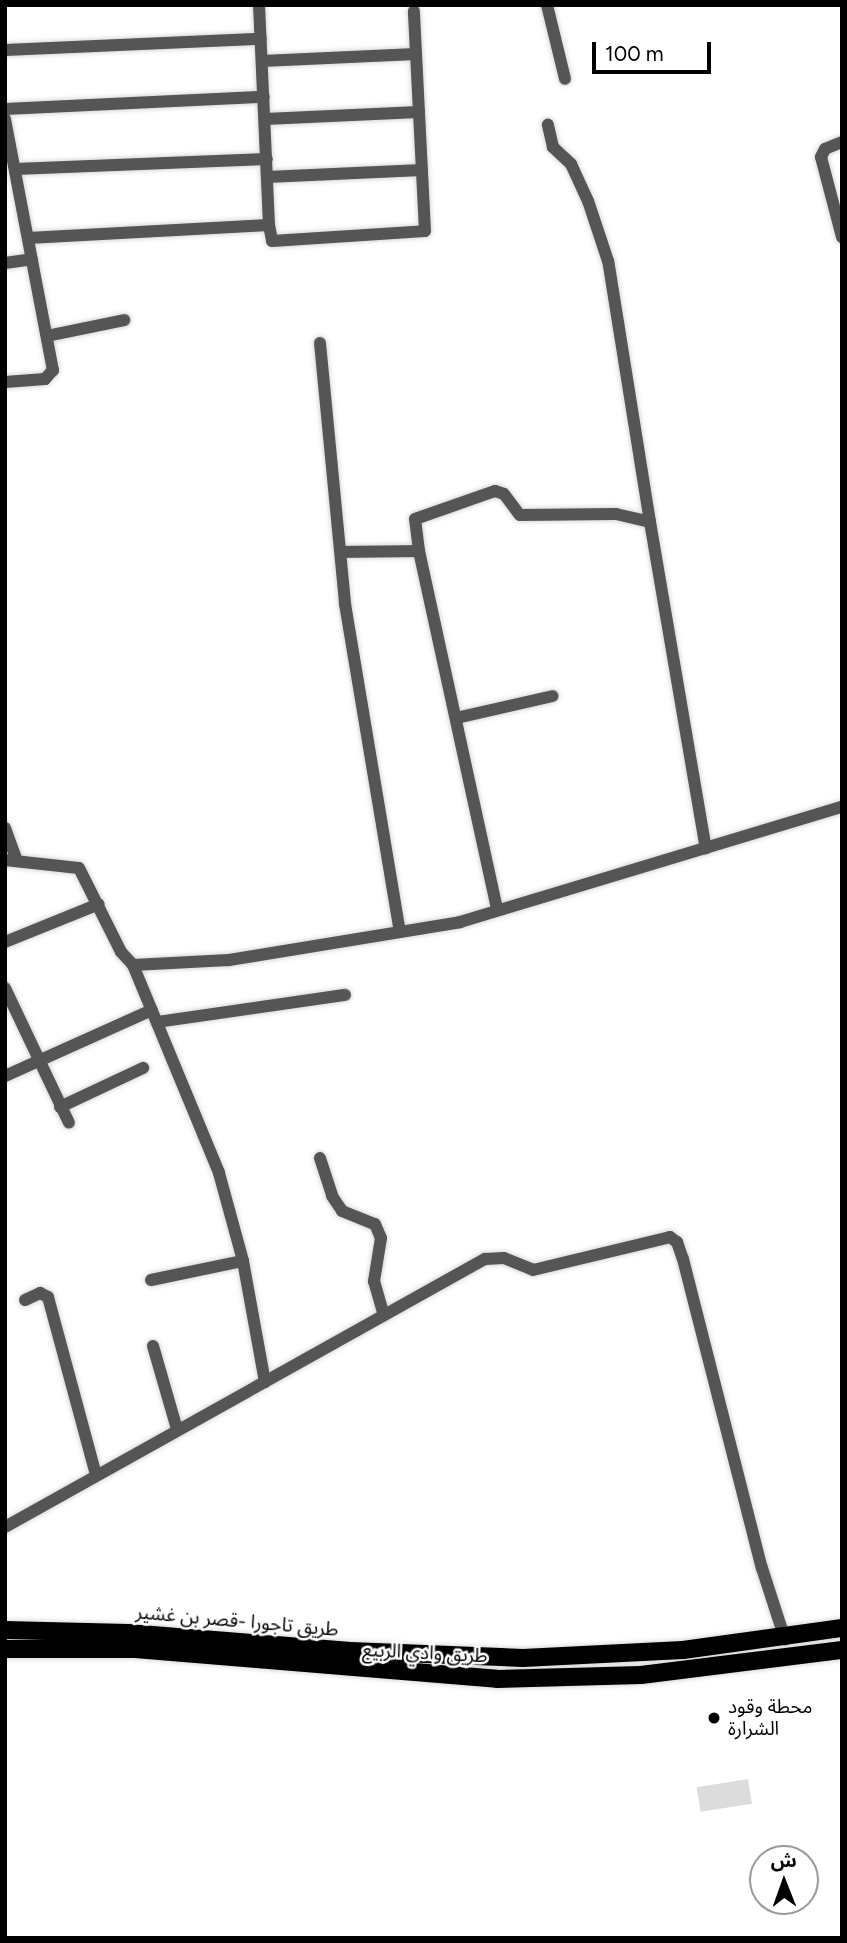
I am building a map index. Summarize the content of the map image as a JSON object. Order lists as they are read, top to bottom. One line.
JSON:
{"streets":{"highway":["طريق تاجورا -قصر بن غشير","طريق وادي الربيع"]},"places":["محطة وقود الشرارة"],"scale_bar":"100 m","north":"top"}
